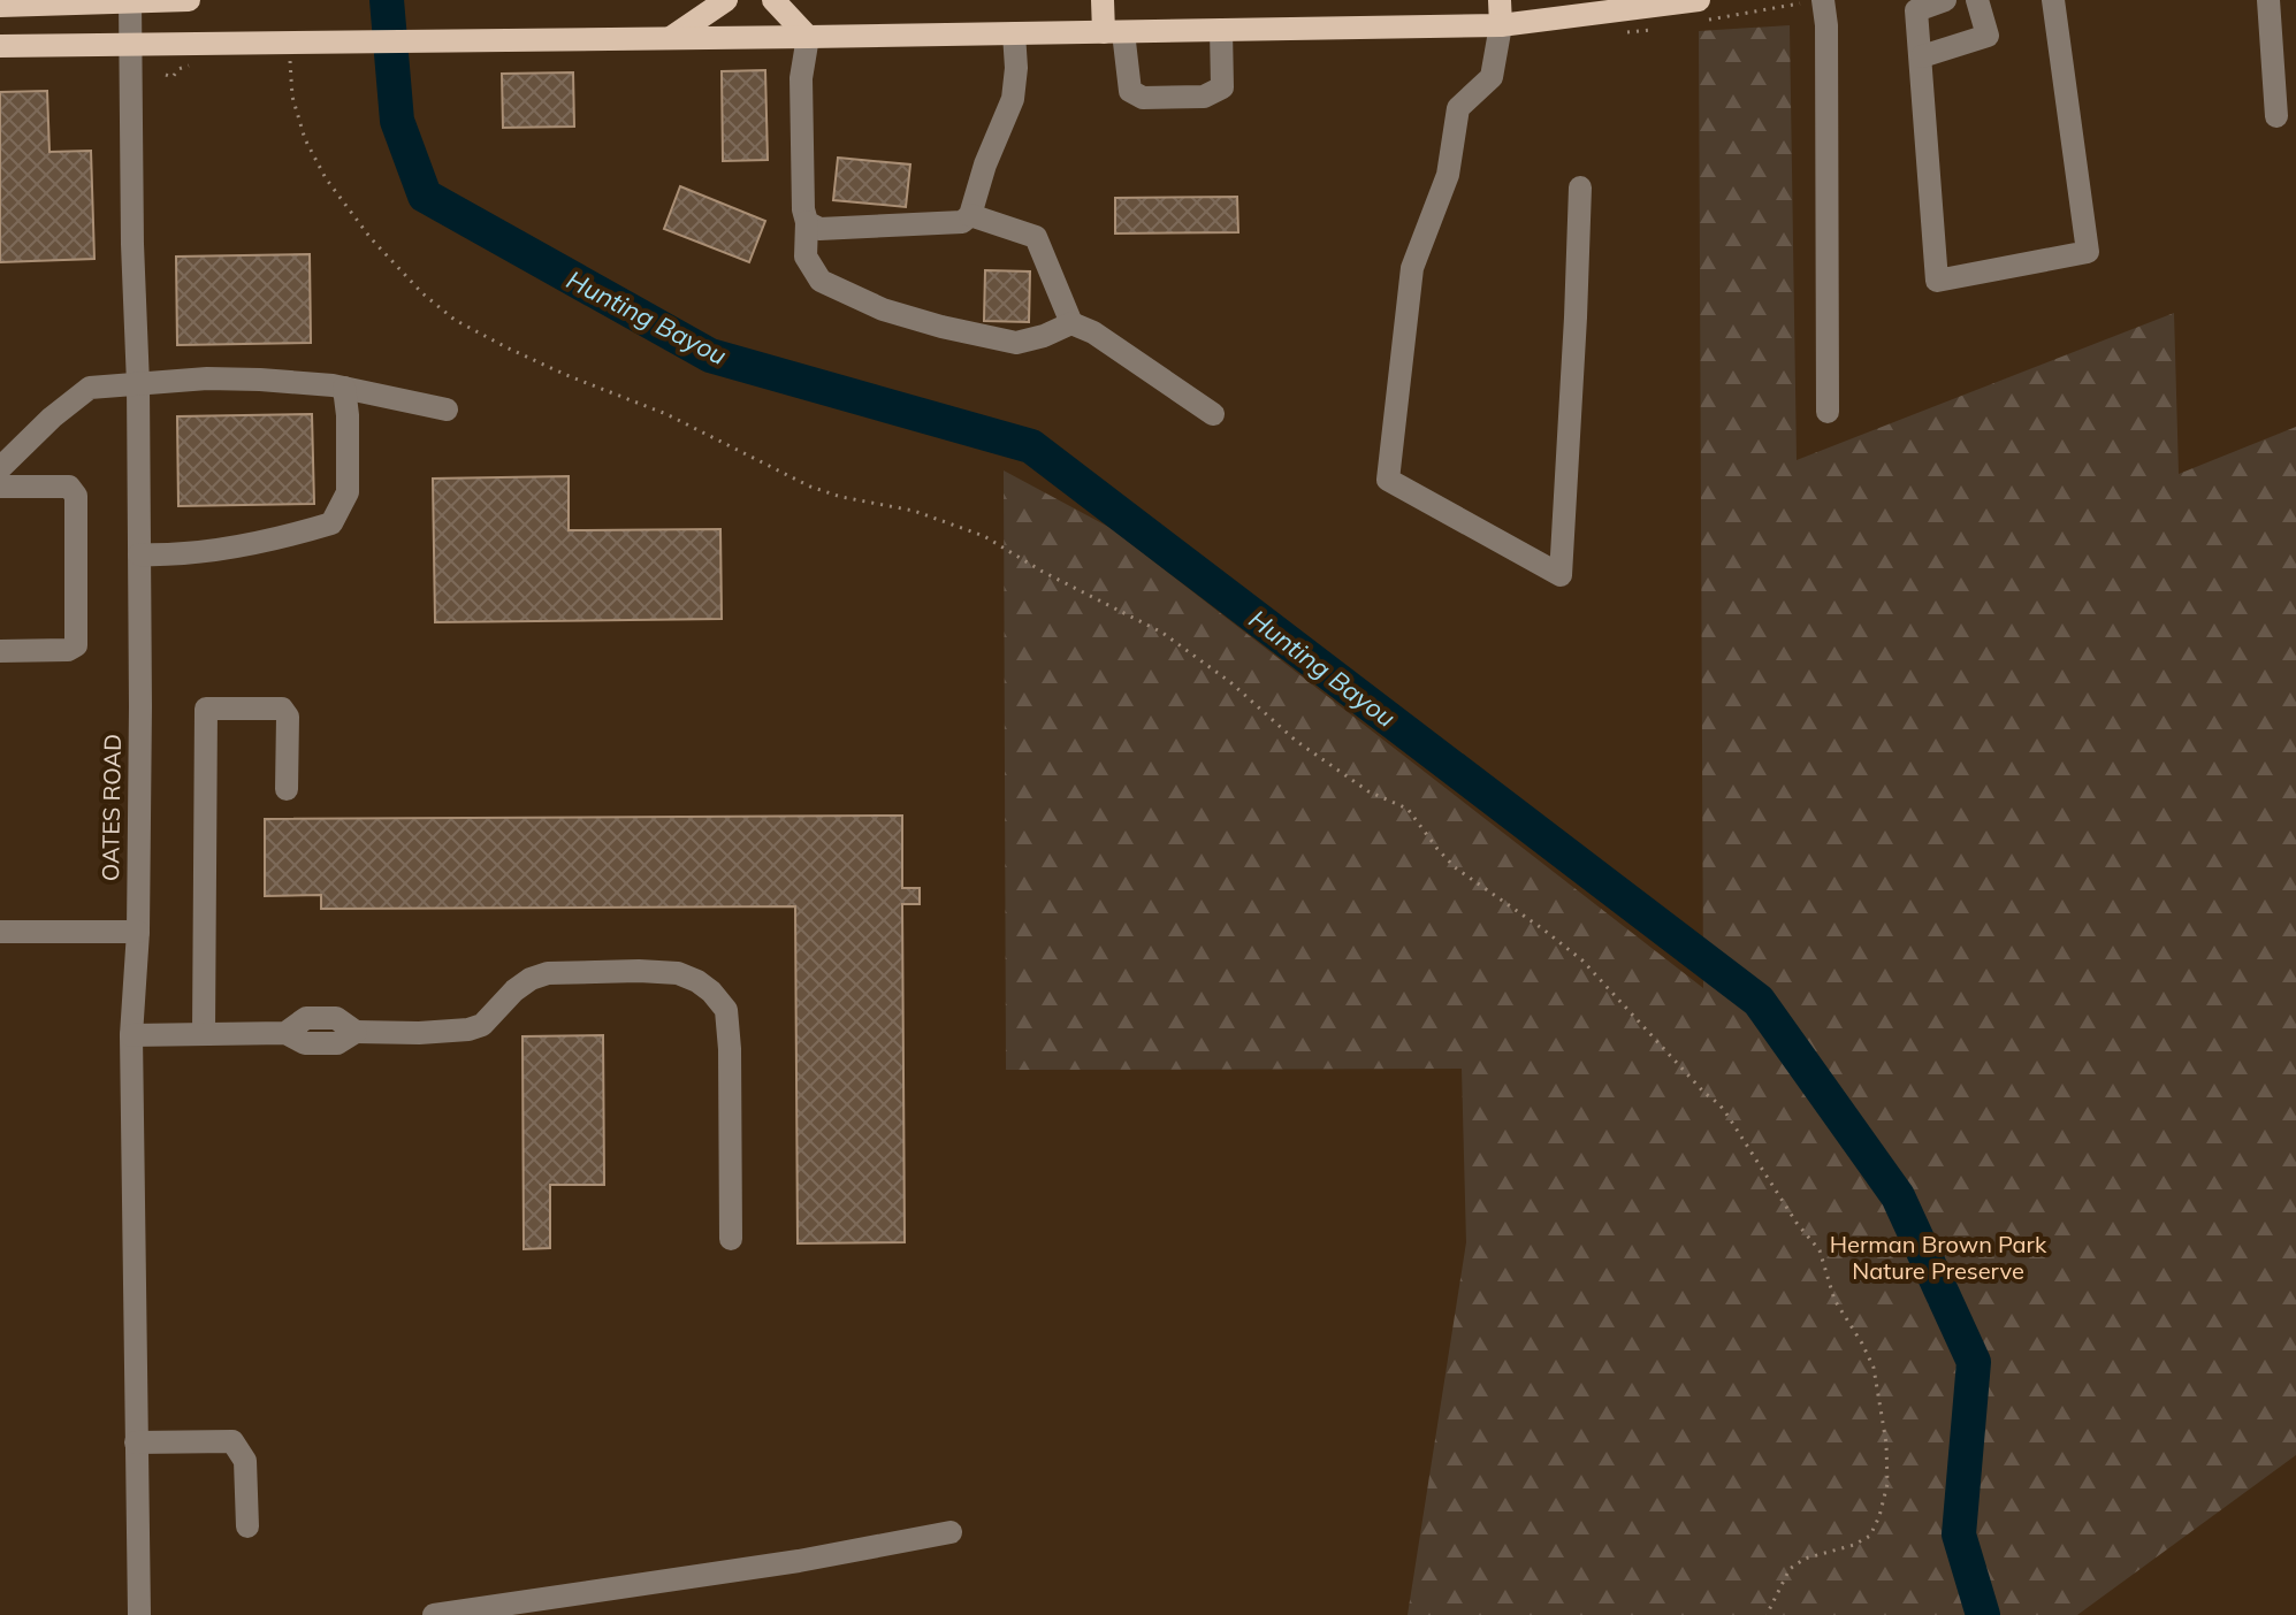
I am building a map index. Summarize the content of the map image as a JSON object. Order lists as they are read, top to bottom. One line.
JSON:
{"streets":{"street":["OATES ROAD"]},"water":["Hunting Bayou"],"parks":["Herman Brown Park Nature Preserve"]}
